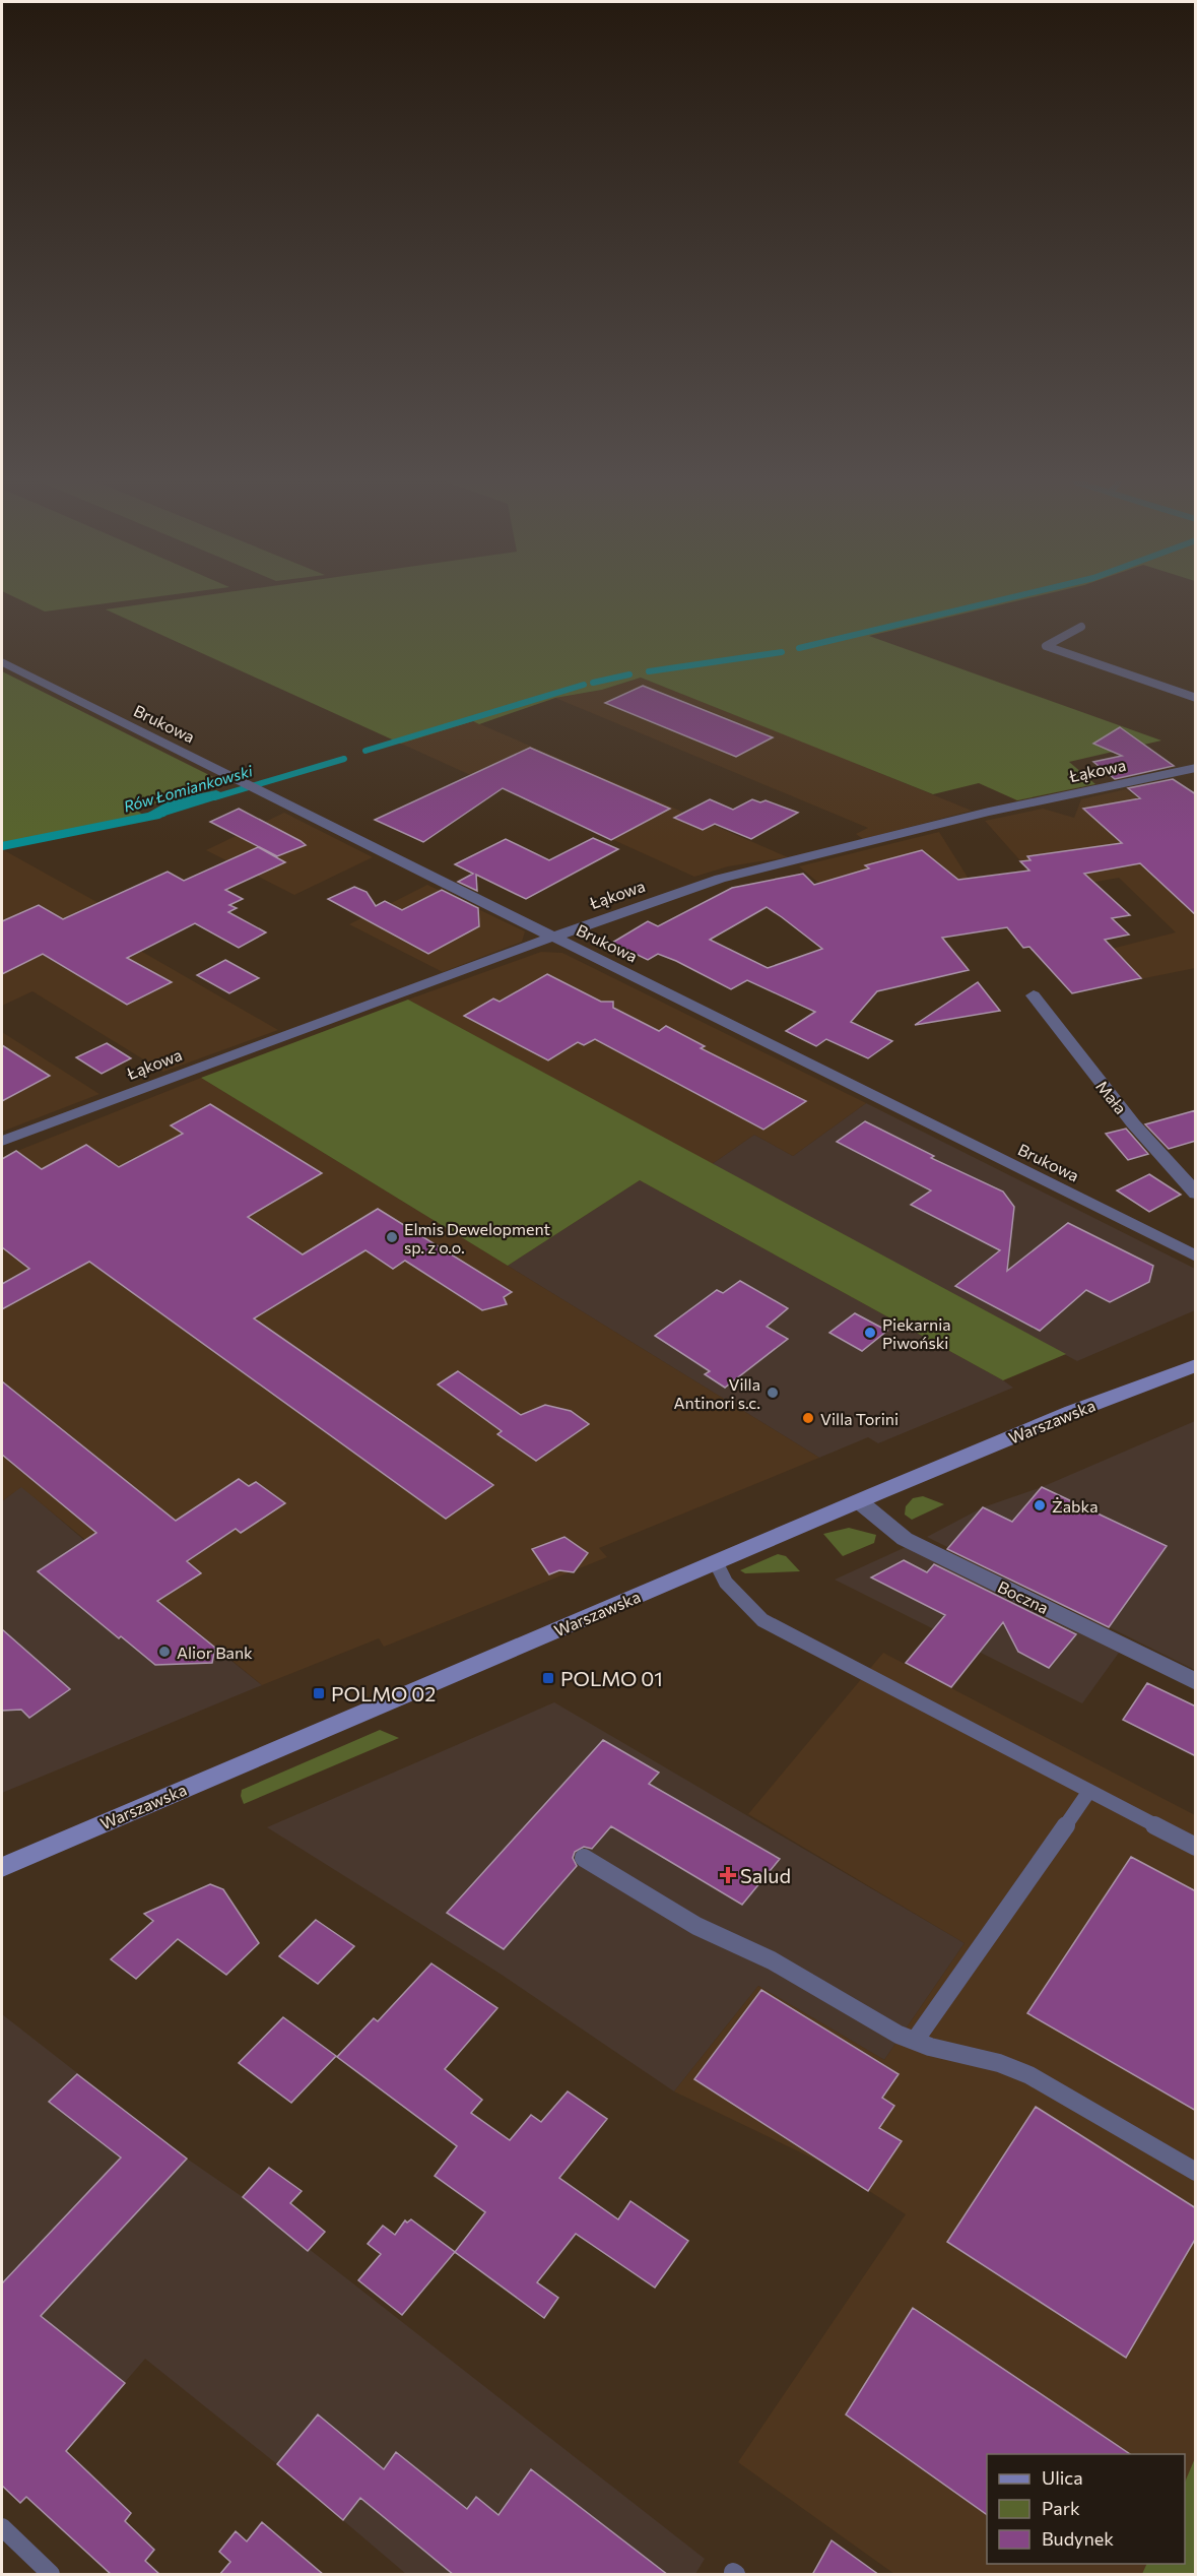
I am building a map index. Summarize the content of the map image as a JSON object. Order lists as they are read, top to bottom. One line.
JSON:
{"streets":{"street":["Brukowa","Łąkowa","Mała","Warszawska","Boczna"]},"crossings":[["Brukowa","Łąkowa"],["Warszawska","Boczna"]],"water":["Rów Łomiankowski"],"places":{"other":["Elmis Dewelopment sp. z o.o.","Piekarnia Piwoński","Villa Antinori s.c.","Villa Torini","Żabka","Alior Bank"],"transit":["POLMO 01","POLMO 02"],"health":["Salud"]},"legend":["Ulica","Park","Budynek"]}
